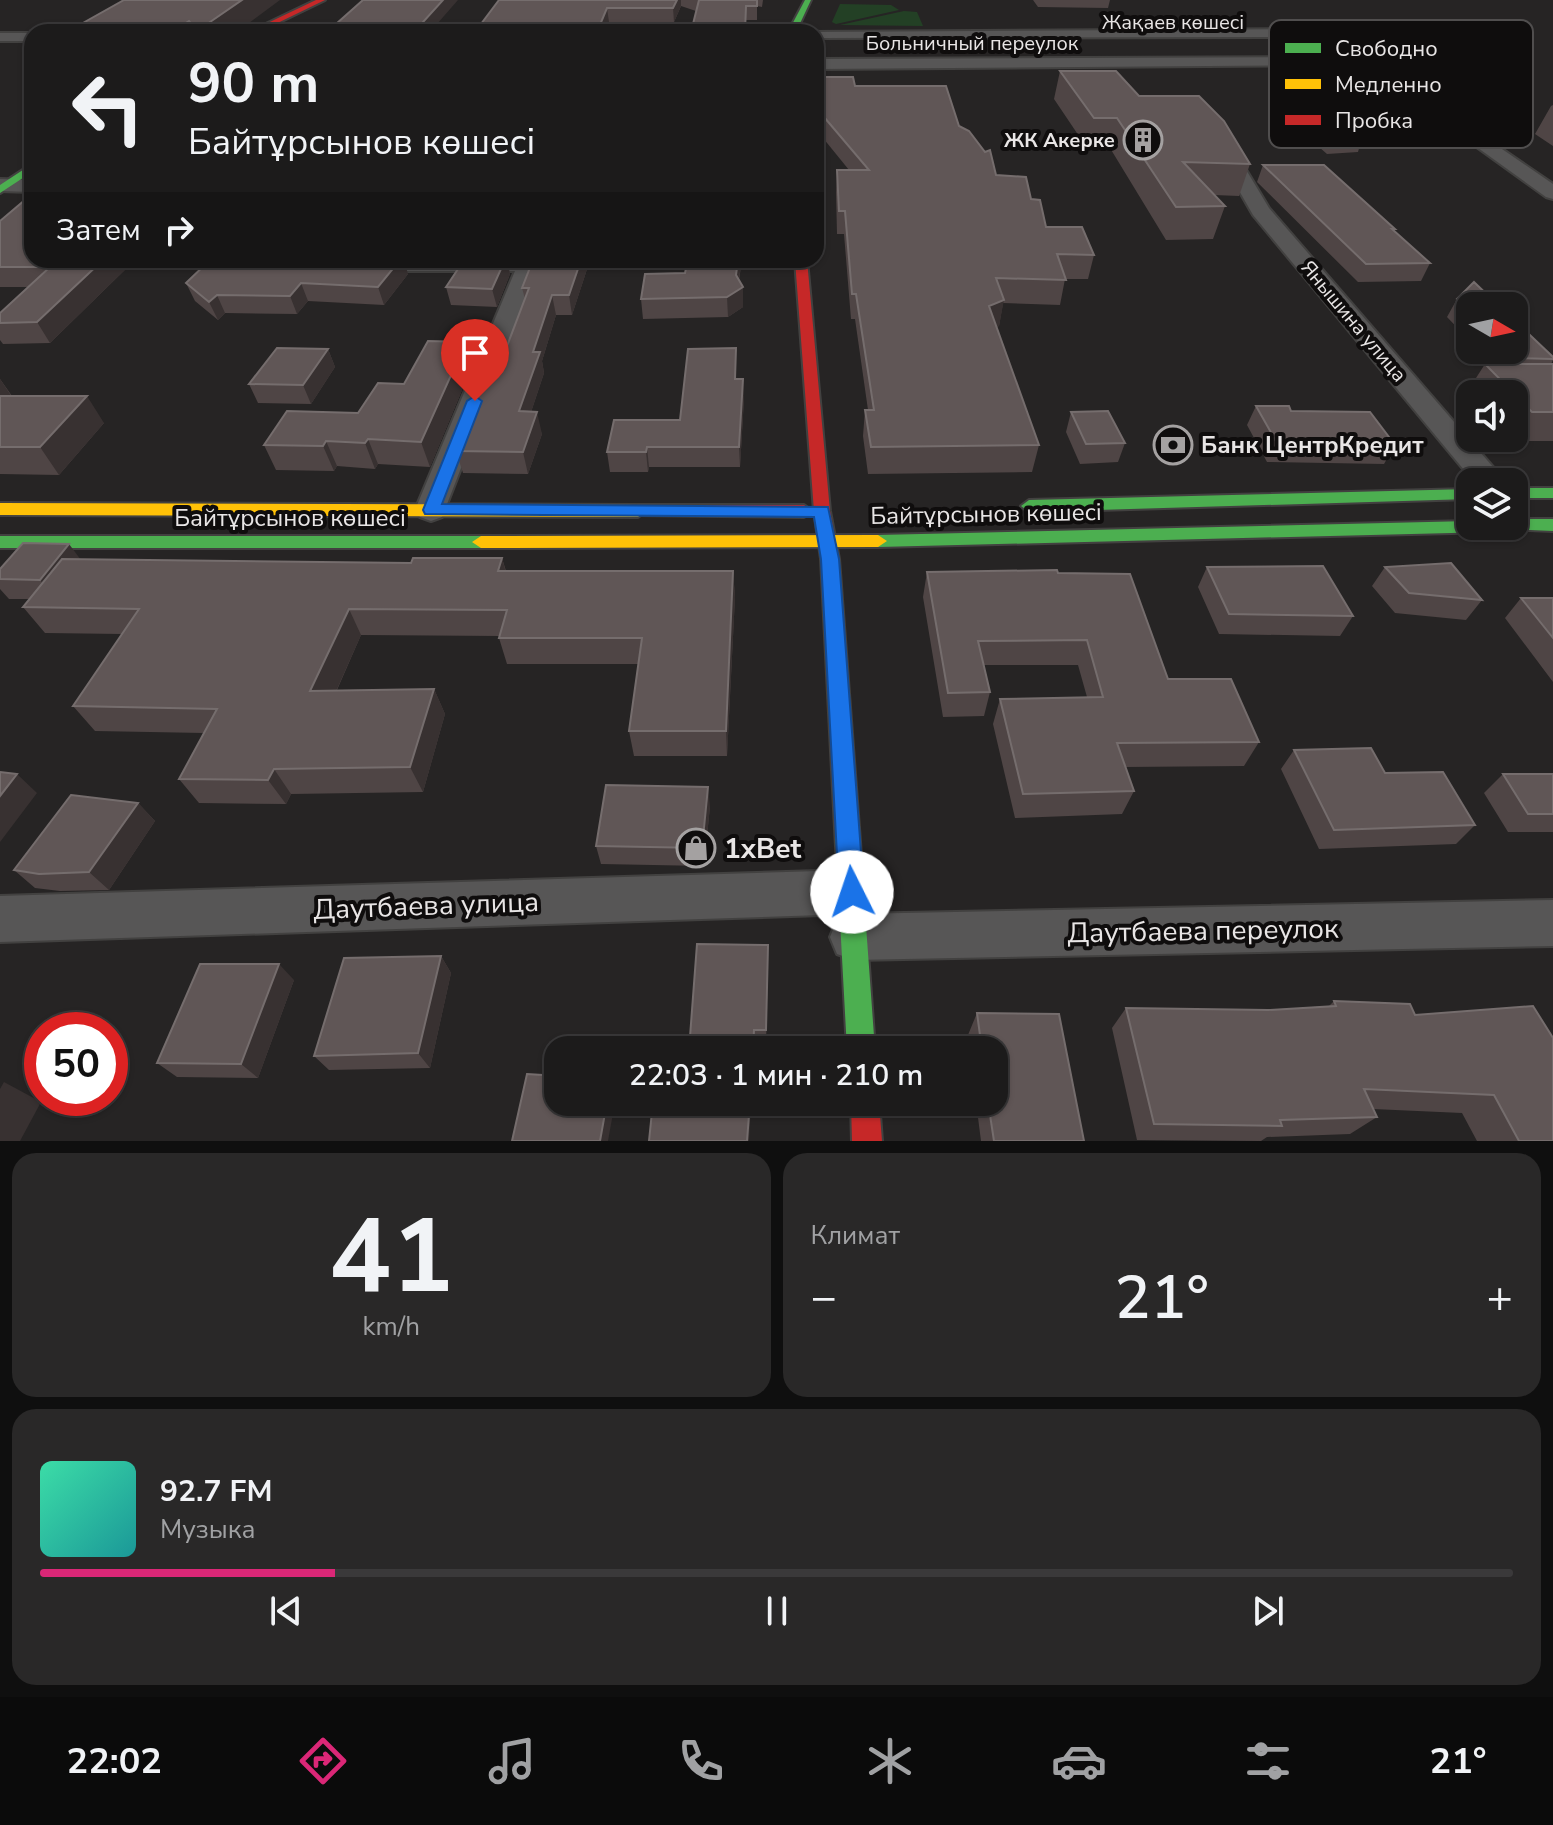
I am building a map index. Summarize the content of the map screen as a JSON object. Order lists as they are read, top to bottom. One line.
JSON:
{"streets":{"main road":["Байтұрсынов көшесі"],"street":["Жақаев көшесі","Больничный переулок","Янышина улица","Даутбаева улица","Даутбаева переулок"]},"crossings":[["Даутбаева улица","Даутбаева переулок"]],"places":{"building":["ЖК Акерке"],"bank":["Банк ЦентрКредит"],"shop":["1xBet"]},"legend":["Свободно","Медленно","Пробка"],"north":"right","page":{"turn":["90 m","Байтұрсынов көшесі"],"then":"Затем","limit":"50","trip":"22:03 · 1 мин · 210 m","tile":[["41","km/h"],"Климат"],"heat":["−","21°","+"],"song":["92.7 FM","Музыка"],"tabs":["22:02","21°"]}}
